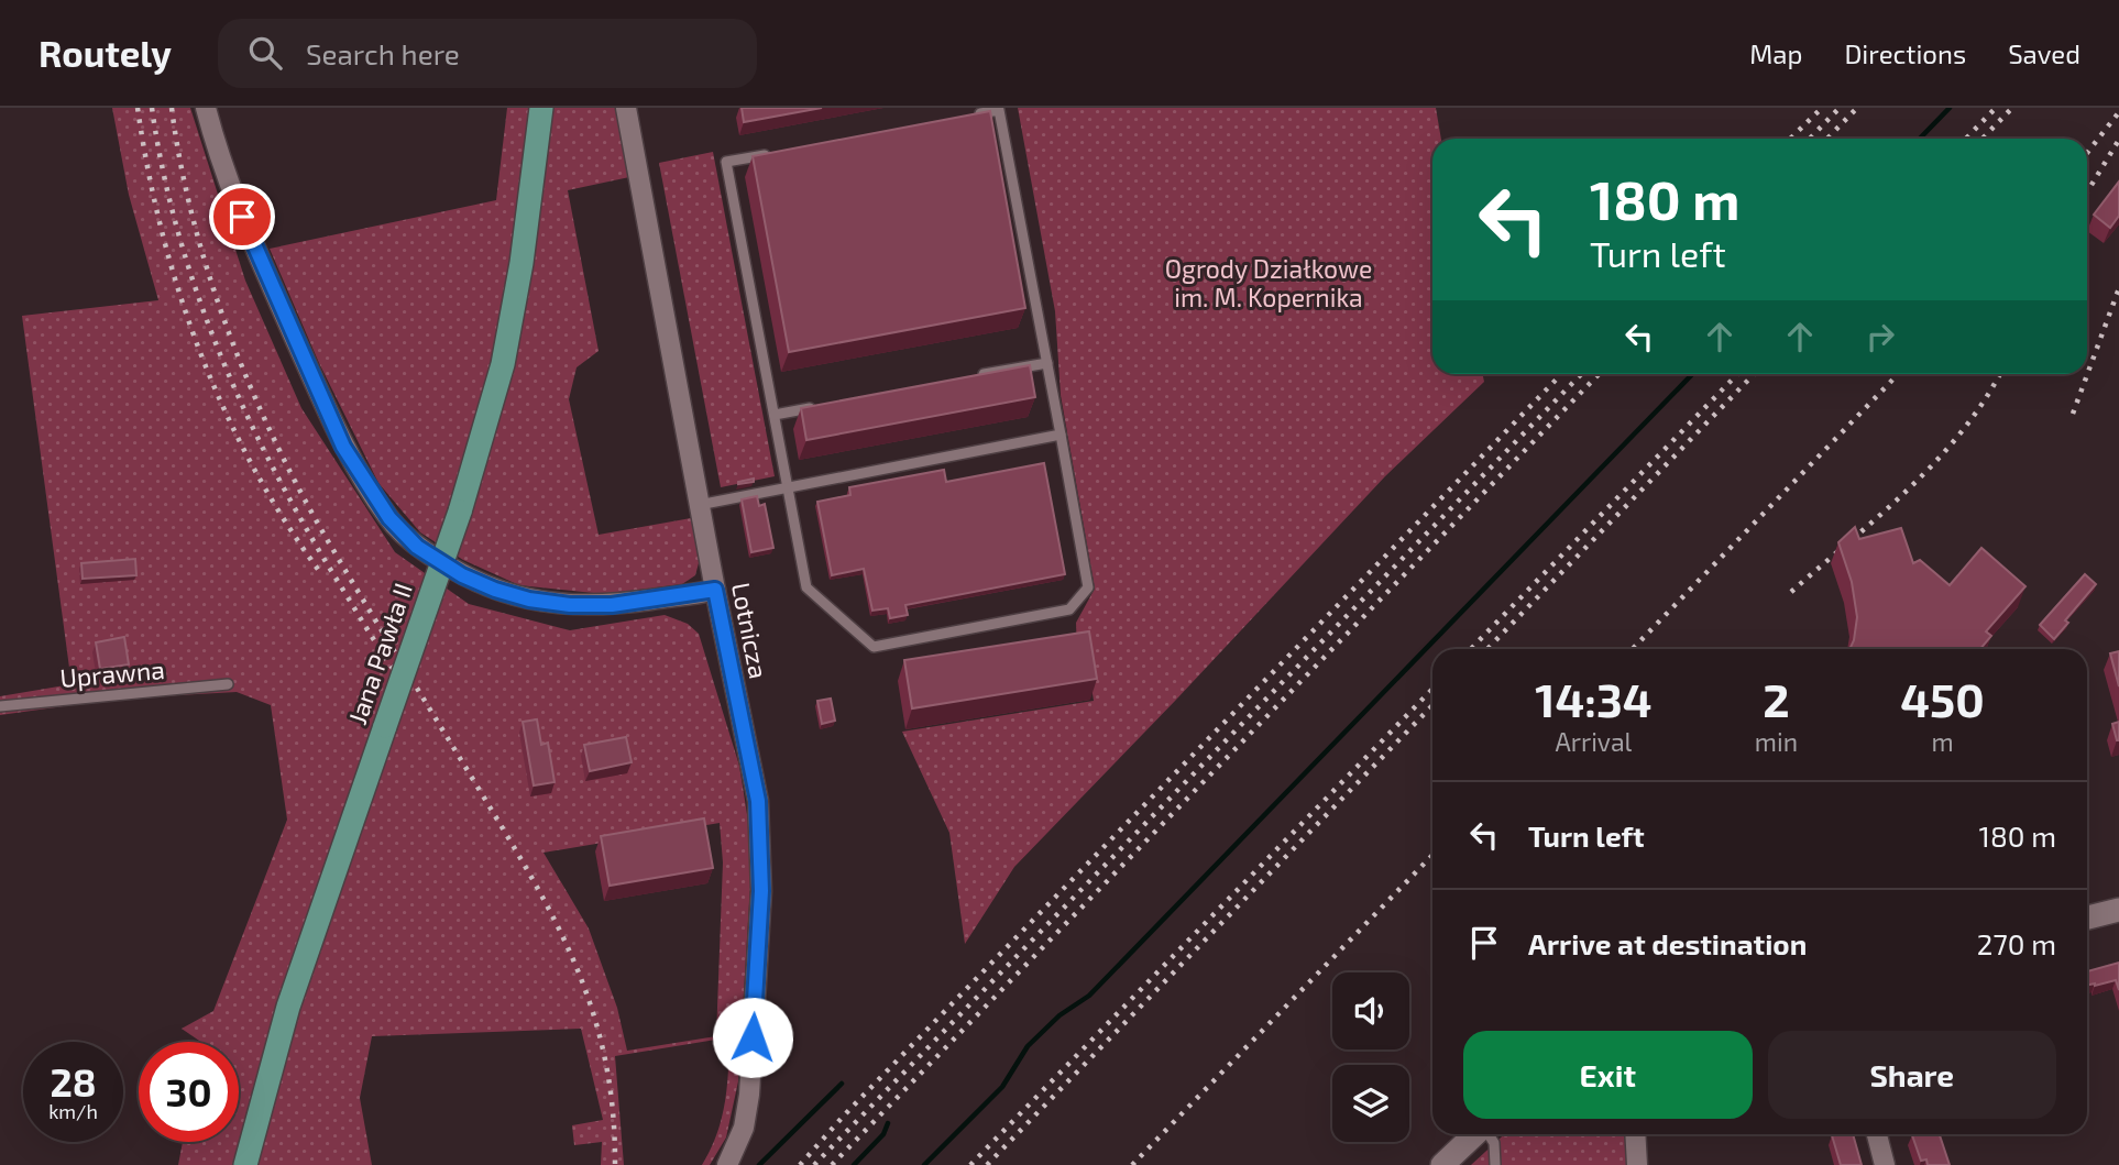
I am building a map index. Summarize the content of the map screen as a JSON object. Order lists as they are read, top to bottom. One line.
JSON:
{"streets":{"main road":["Jana Pawła II"],"street":["Lotnicza"],"lane":["Uprawna"]},"parks":["Ogrody Działkowe im. M. Kopernika"],"page":{"header":"Routely","search":"Search here","nav":["Map","Directions","Saved"],"turn":["180 m","Turn left"],"eta":["14:34","Arrival","2","min","450","m"],"list":[{"name":"Turn left","value":"180 m"},{"name":"Arrive at destination","value":"270 m"}],"buttons":["Exit","Share"],"speed":"28 km/h","limit":"30"}}
